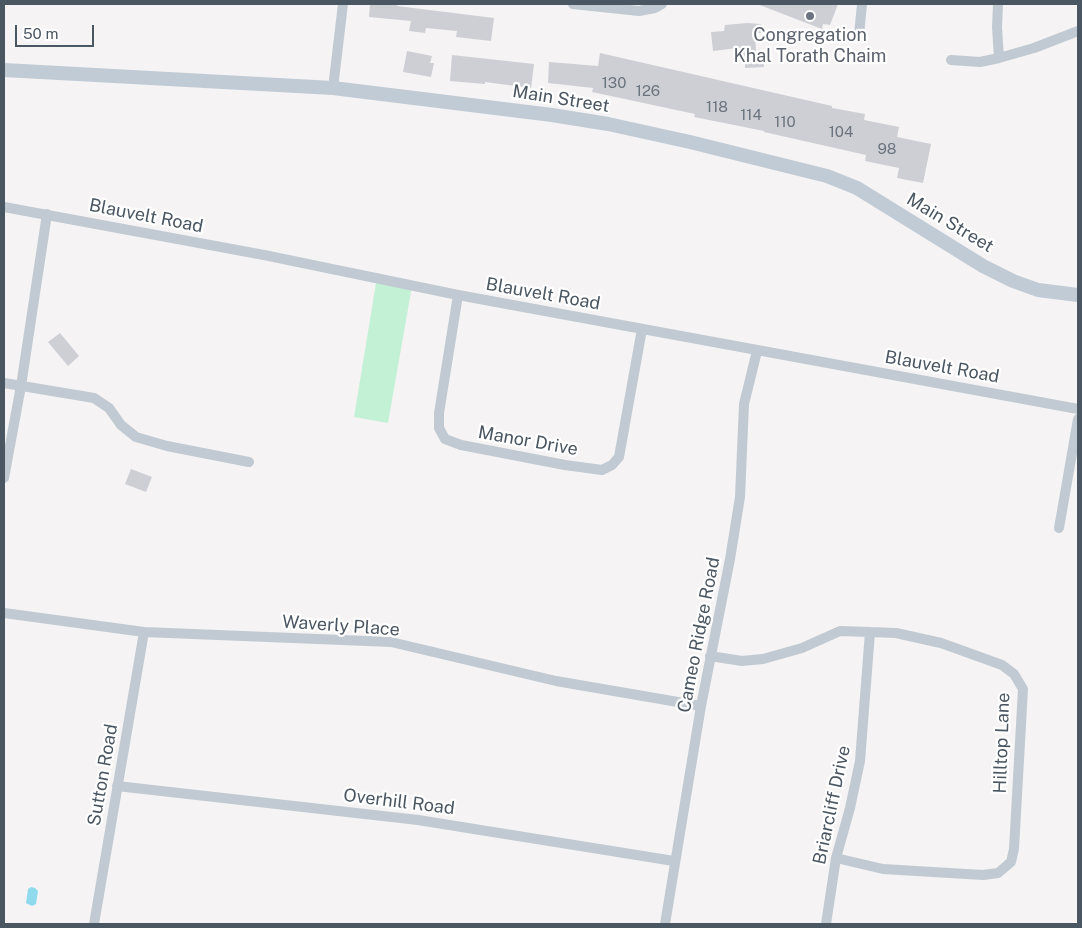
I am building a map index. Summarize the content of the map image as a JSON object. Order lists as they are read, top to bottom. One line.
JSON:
{"streets":{"main road":["Main Street"],"street":["Blauvelt Road","Manor Drive","Waverly Place","Cameo Ridge Road","Hilltop Lane","Sutton Road","Overhill Road","Briarcliff Drive"]},"crossings":[["Blauvelt Road","Manor Drive"],["Blauvelt Road","Cameo Ridge Road"],["Waverly Place","Cameo Ridge Road"],["Waverly Place","Sutton Road"],["Cameo Ridge Road","Hilltop Lane"],["Cameo Ridge Road","Overhill Road"],["Hilltop Lane","Briarcliff Drive"],["Sutton Road","Overhill Road"]],"places":["Congregation Khal Torath Chaim"],"house_numbers":["130","126","118","114","110","104","98"],"scale_bar":"50 m"}
